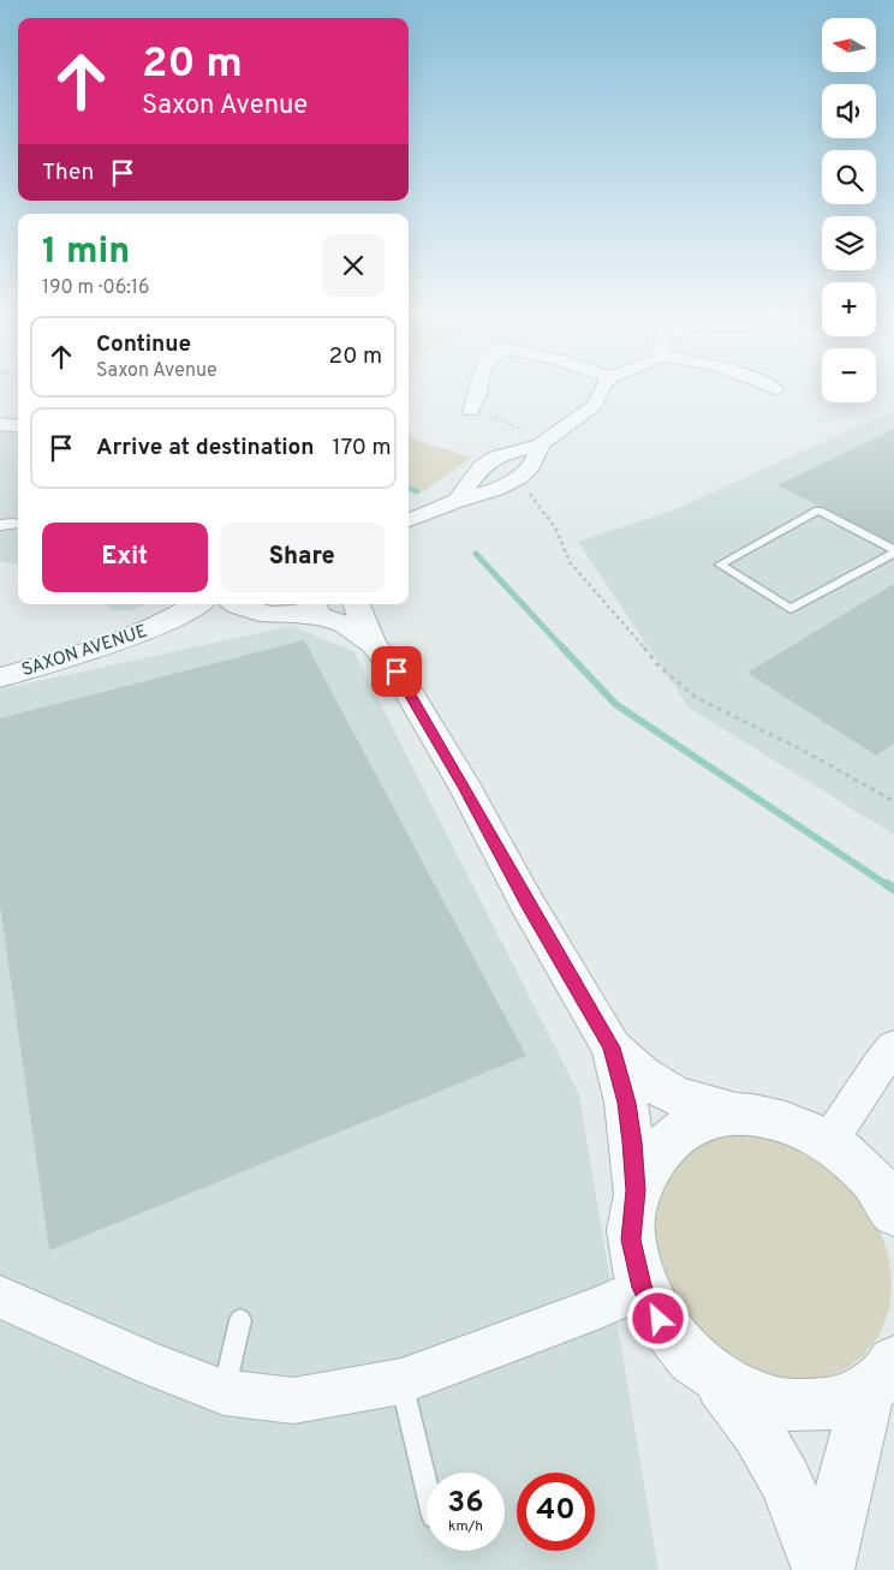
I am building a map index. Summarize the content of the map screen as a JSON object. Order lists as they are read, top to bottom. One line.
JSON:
{"streets":{"street":["SAXON AVENUE"]},"north":"left","page":{"map_buttons":["+","−"],"turn":["20 m","Saxon Avenue"],"then":"Then","heading":["1 min","190 m · 06:16"],"list":[{"name":"Continue","note":"Saxon Avenue","value":"20 m"},{"name":"Arrive at destination","value":"170 m"}],"buttons":["Exit","Share"],"speed":"36 km/h","limit":"40"}}
